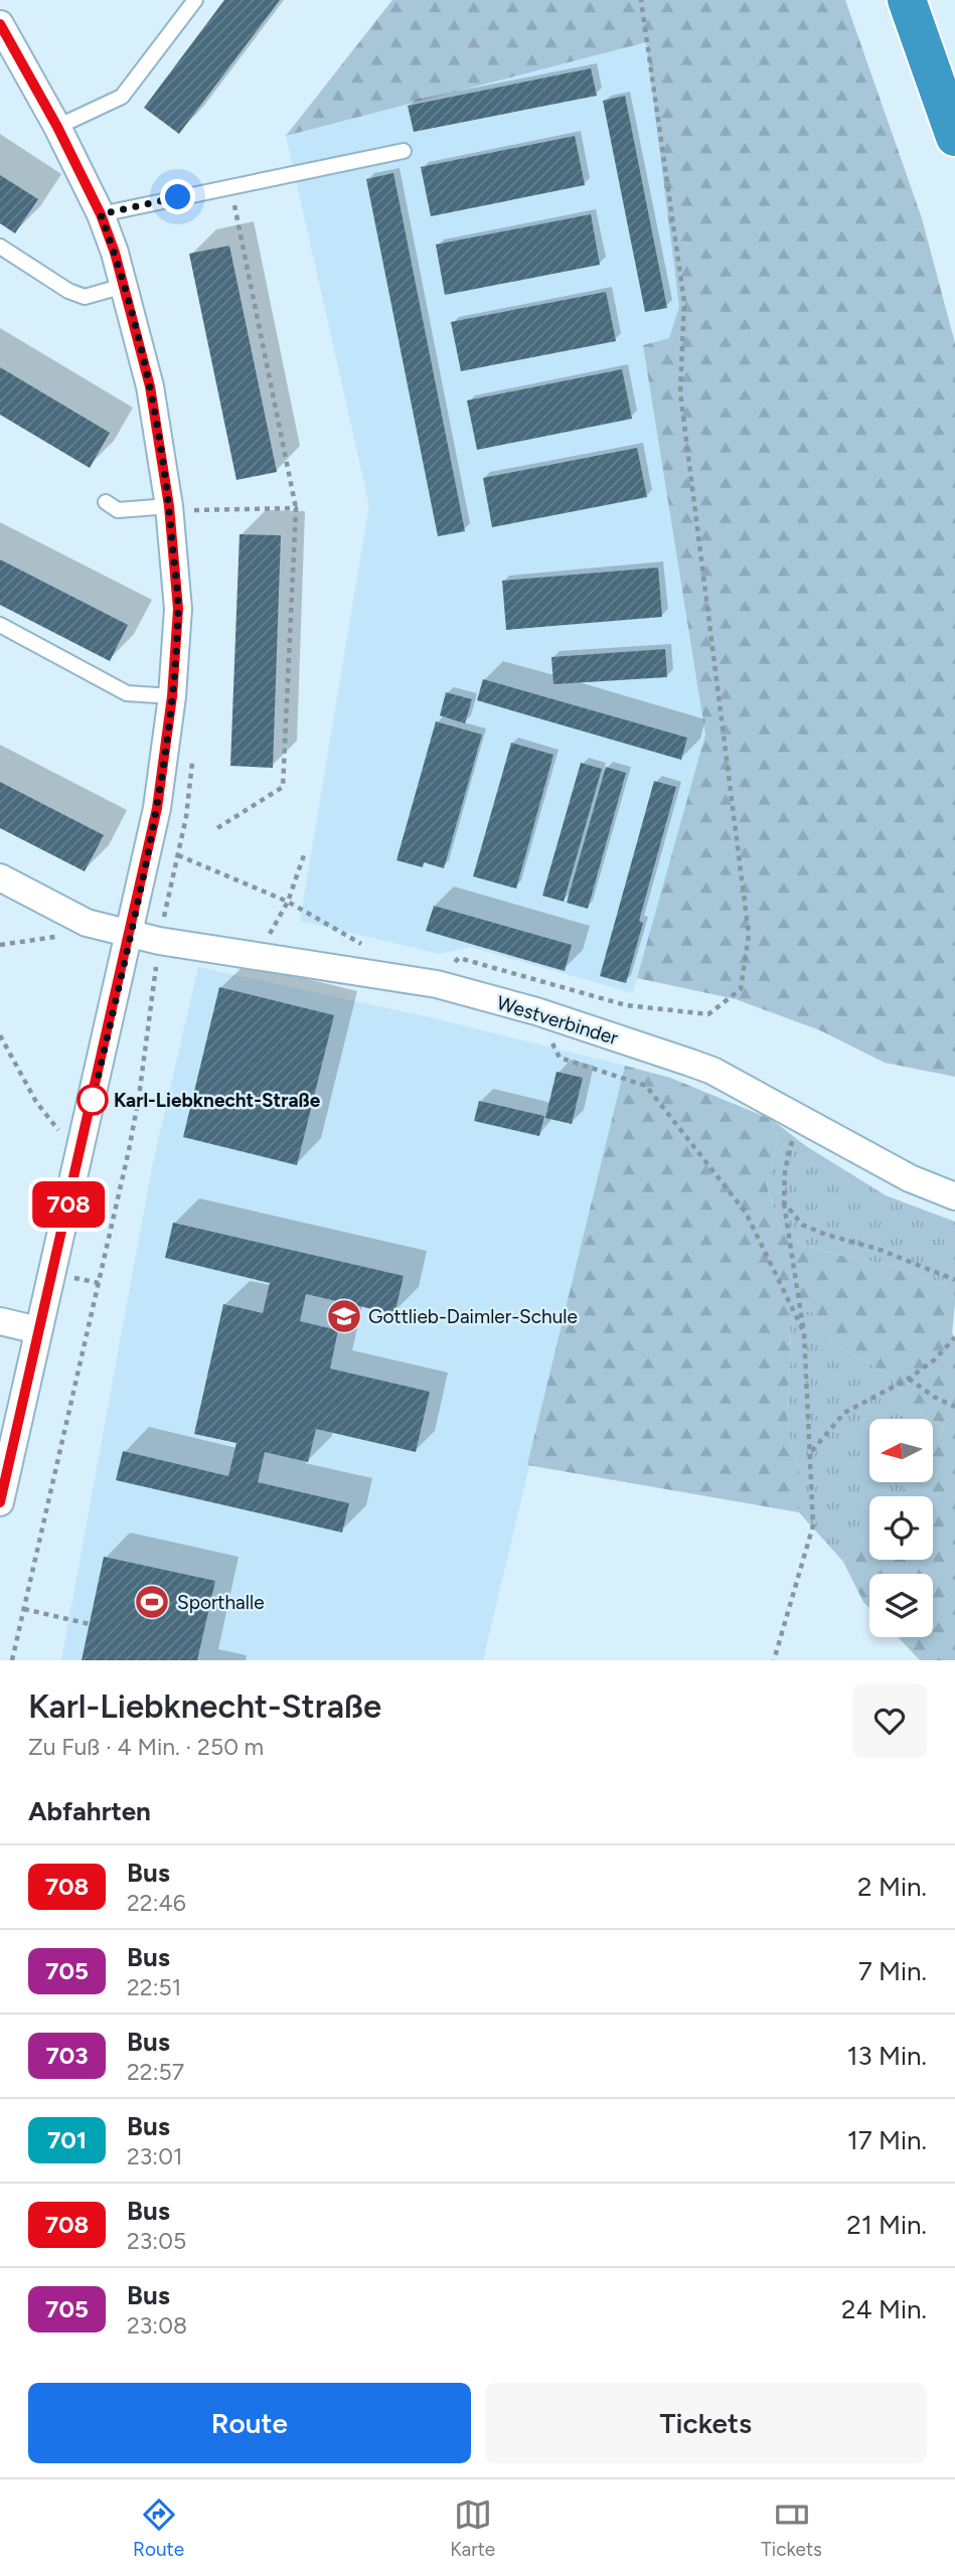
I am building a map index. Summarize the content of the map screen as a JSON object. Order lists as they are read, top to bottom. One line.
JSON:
{"streets":{"street":["Westverbinder"]},"places":{"other":["Karl-Liebknecht-Straße"],"school or university":["Gottlieb-Daimler-Schule"],"sports":["Sporthalle"]},"lines":["bus line 708"],"north":"left","page":{"on_map":"708","heading":[["Karl-Liebknecht-Straße","Zu Fuß · 4 Min. · 250 m"],"Abfahrten"],"list":[{"mark":"708","name":"Bus","note":"22:46","value":"2 Min."},{"mark":"705","name":"Bus","note":"22:51","value":"7 Min."},{"mark":"703","name":"Bus","note":"22:57","value":"13 Min."},{"mark":"701","name":"Bus","note":"23:01","value":"17 Min."},{"mark":"708","name":"Bus","note":"23:05","value":"21 Min."},{"mark":"705","name":"Bus","note":"23:08","value":"24 Min."}],"buttons":["Route","Tickets"],"tabs":["Route","Karte","Tickets"]}}
